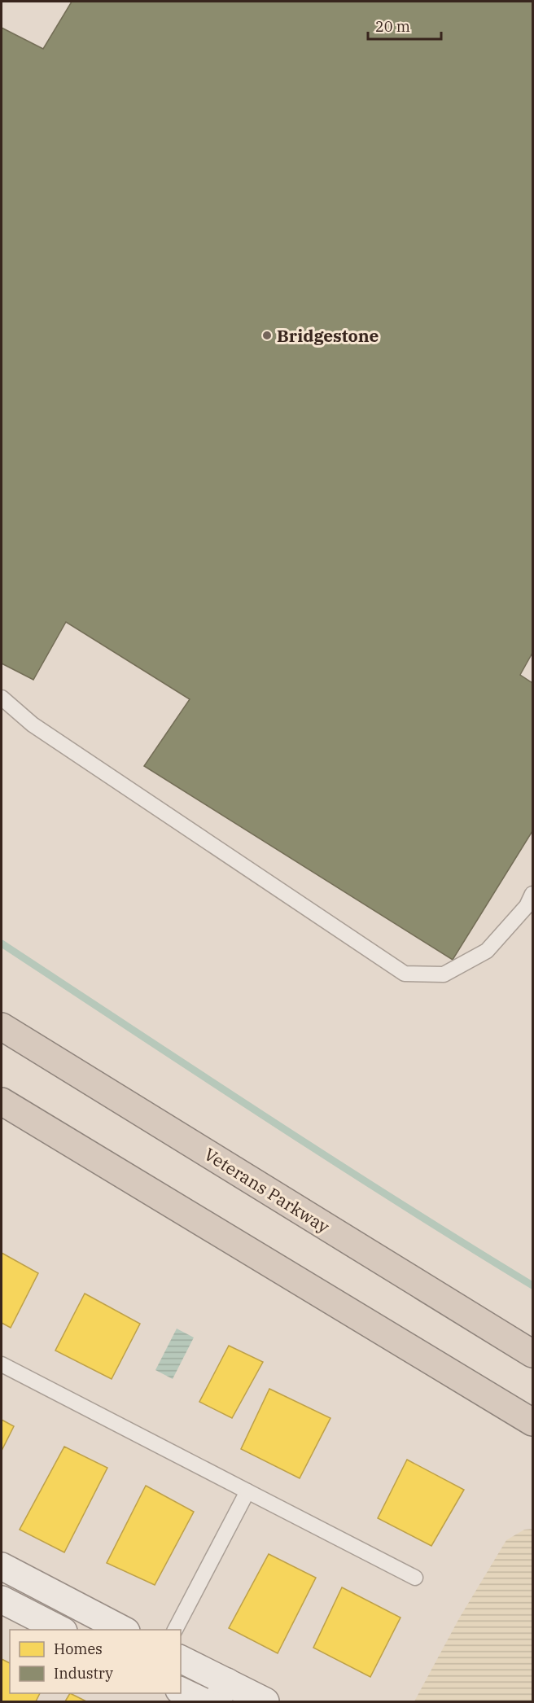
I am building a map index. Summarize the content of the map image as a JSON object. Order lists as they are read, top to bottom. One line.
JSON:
{"streets":{"highway":["Veterans Parkway"]},"places":["Bridgestone"],"legend":["Homes","Industry"],"scale_bar":"20 m"}
